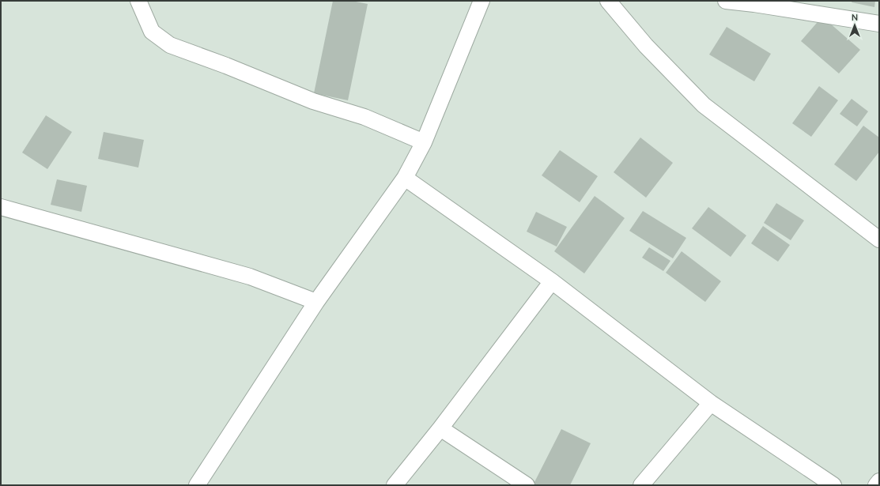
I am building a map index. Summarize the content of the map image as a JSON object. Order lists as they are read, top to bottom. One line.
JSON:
{"north":"top"}
